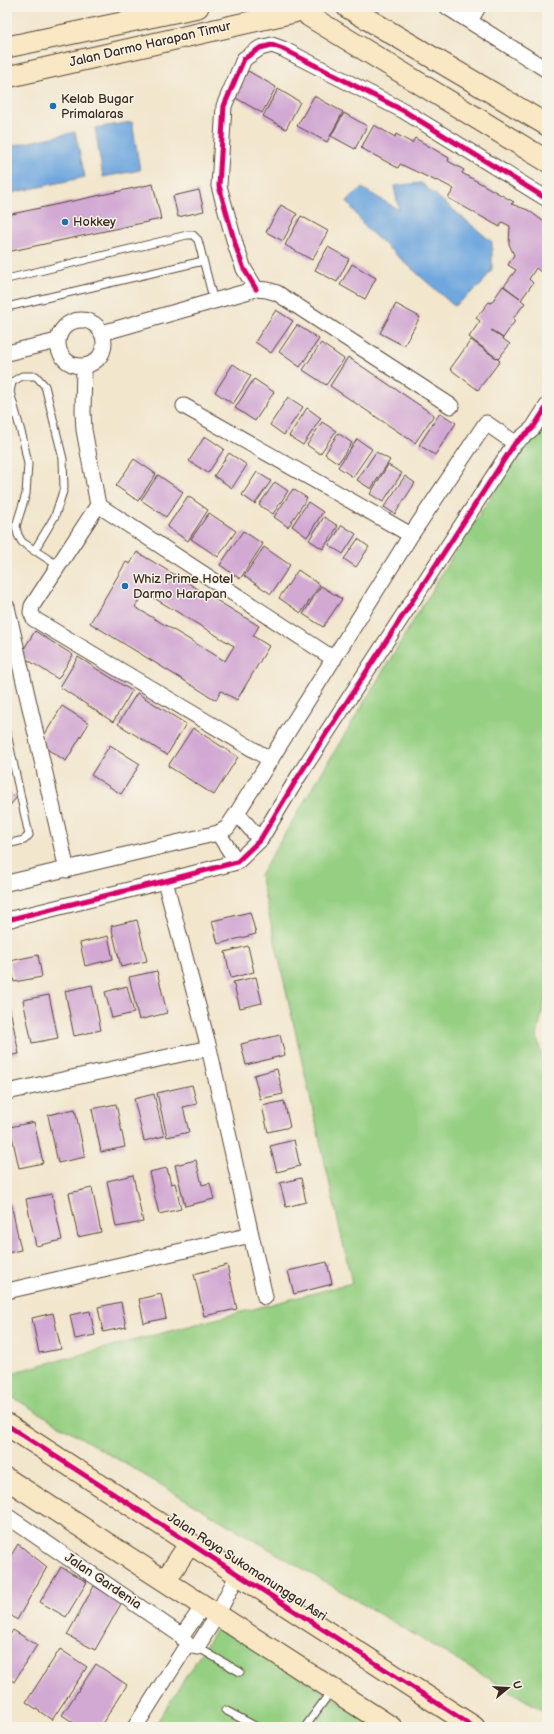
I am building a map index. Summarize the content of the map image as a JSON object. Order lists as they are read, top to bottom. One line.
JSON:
{"streets":{"street":["Jalan Darmo Harapan Timur","Jalan Raya Sukomanunggal Asri","Jalan Gardenia"]},"places":["Kelab Bugar Primalaras","Hokkey","Whiz Prime Hotel Darmo Harapan"],"north":"right"}
